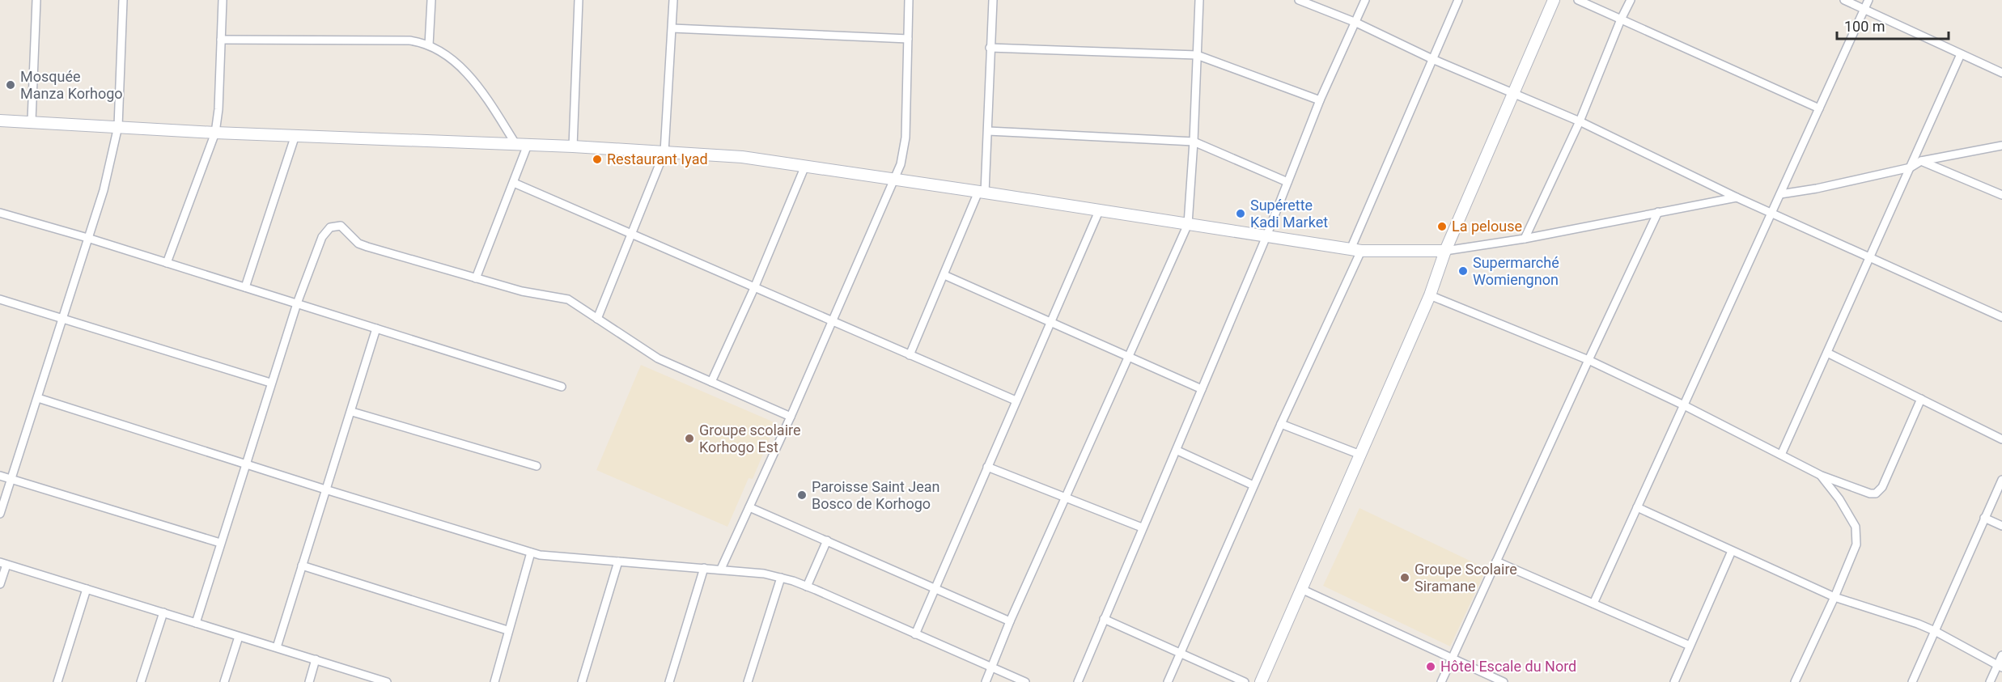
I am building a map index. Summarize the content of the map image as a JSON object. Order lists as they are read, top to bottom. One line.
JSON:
{"places":["Mosquée Manza Korhogo","Restaurant Iyad","Supérette Kadi Market","La pelouse","Supermarché Womiengnon","Groupe scolaire Korhogo Est","Paroisse Saint Jean Bosco de Korhogo","Groupe Scolaire Siramane","Hôtel Escale du Nord"],"scale_bar":"100 m"}
